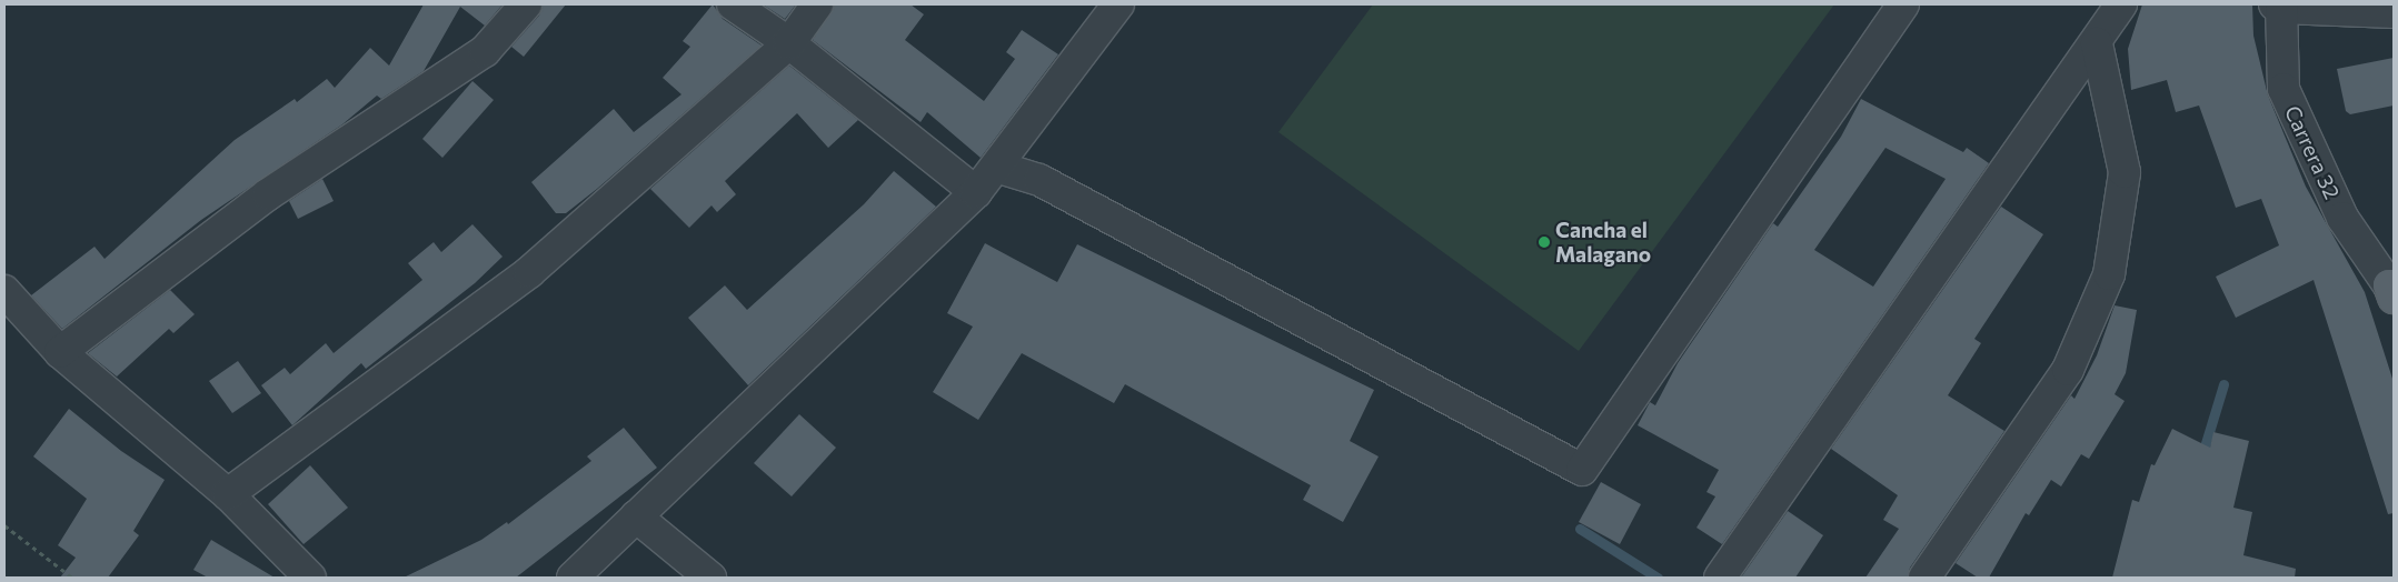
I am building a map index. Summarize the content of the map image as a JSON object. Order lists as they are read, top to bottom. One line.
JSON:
{"streets":{"street":["Carrera 32"]},"places":["Cancha el Malagano"]}
